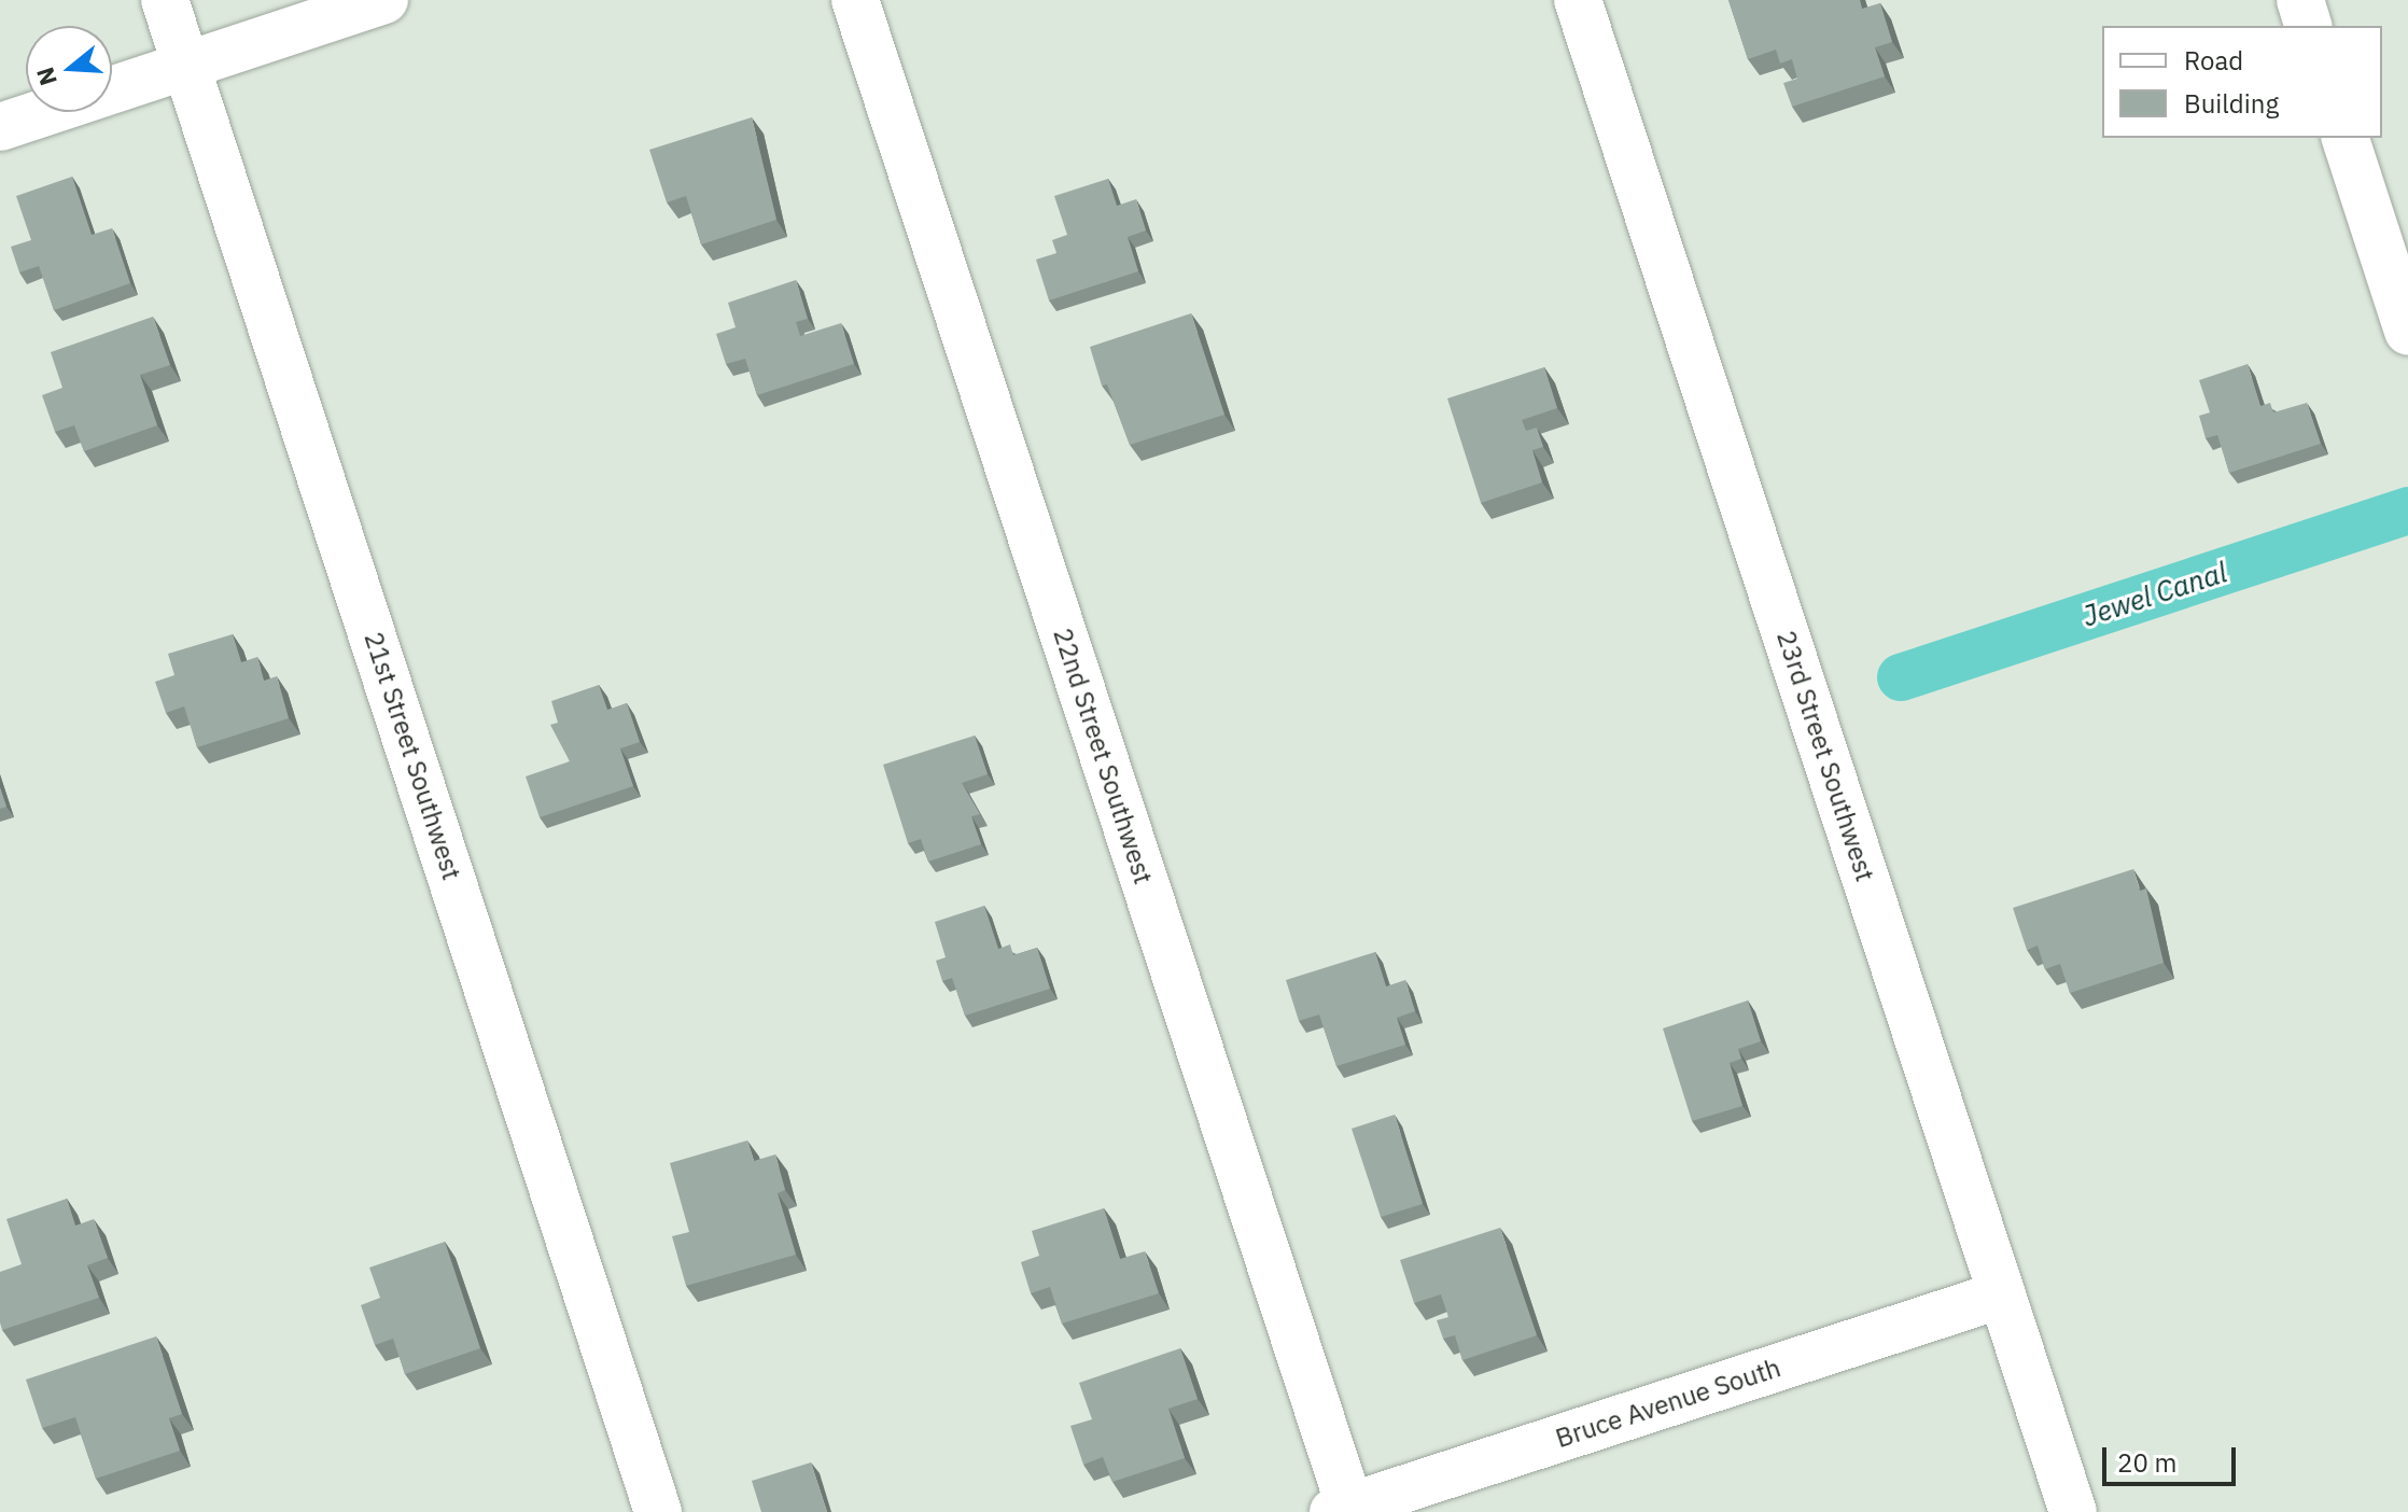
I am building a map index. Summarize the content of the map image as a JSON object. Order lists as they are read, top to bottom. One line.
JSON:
{"streets":{"street":["21st Street Southwest","22nd Street Southwest","23rd Street Southwest","Bruce Avenue South"]},"crossings":[["22nd Street Southwest","Bruce Avenue South"],["23rd Street Southwest","Bruce Avenue South"]],"water":["Jewel Canal"],"legend":["Road","Building"],"scale_bar":"20 m","north":"left"}
